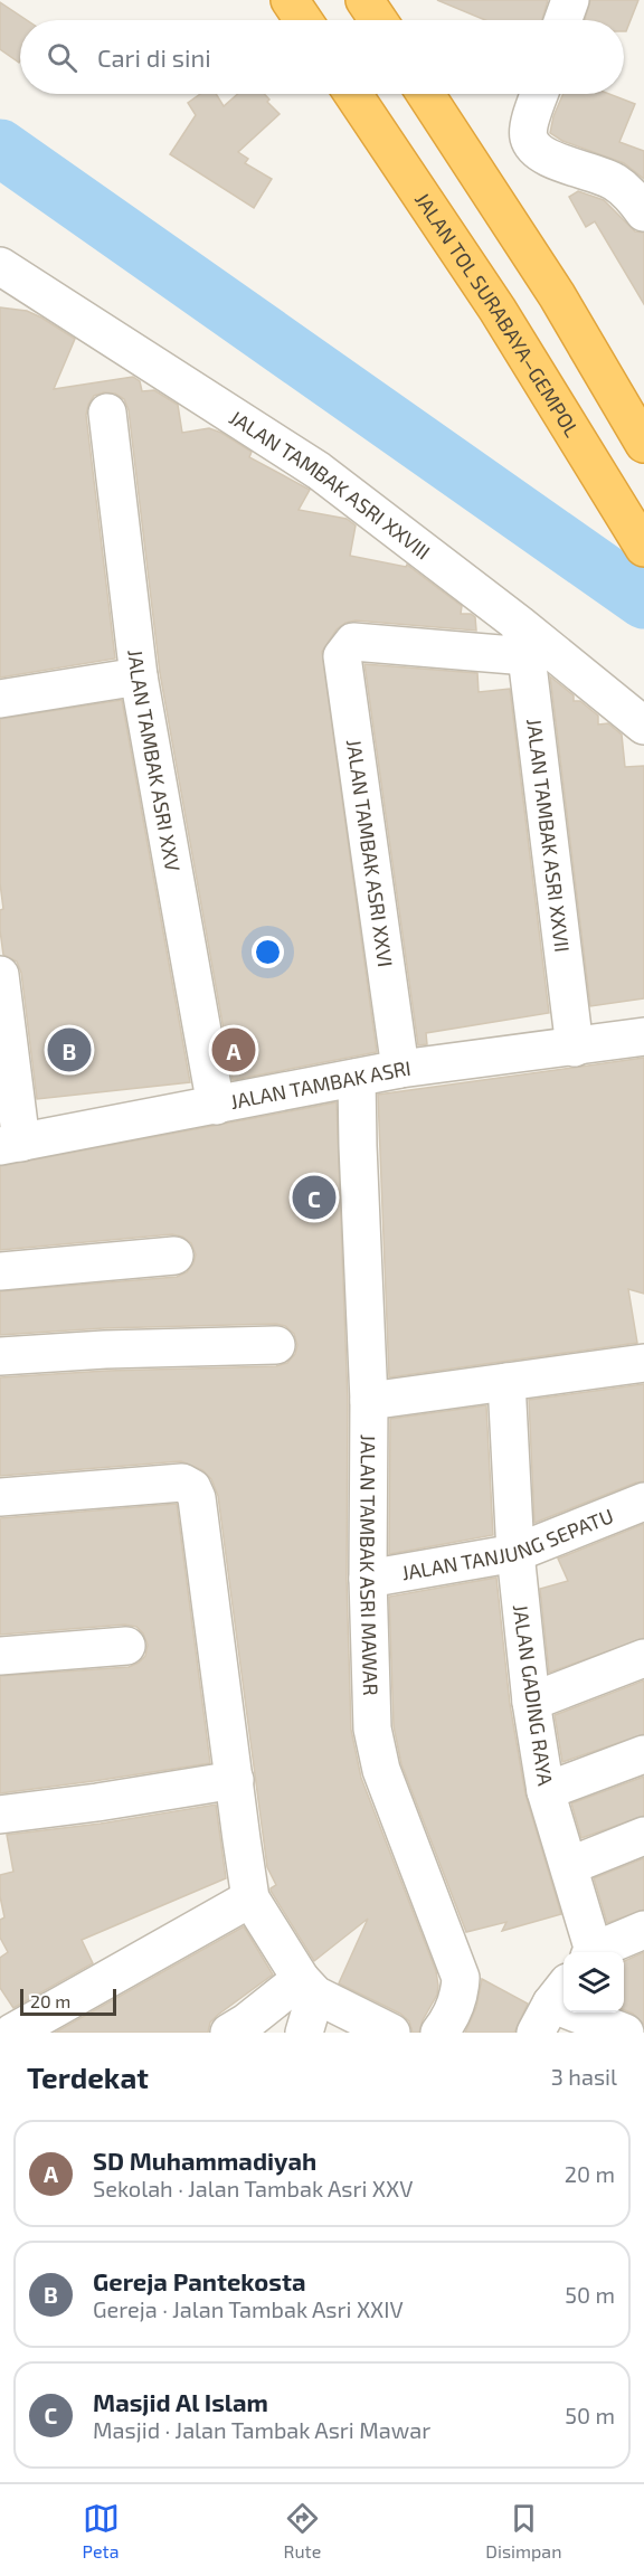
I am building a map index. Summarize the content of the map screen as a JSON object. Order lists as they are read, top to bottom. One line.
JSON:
{"streets":{"highway":["JALAN TOL SURABAYA–GEMPOL"],"street":["JALAN TAMBAK ASRI XXVIII","JALAN TAMBAK ASRI XXV","JALAN TAMBAK ASRI XXVII","JALAN TAMBAK ASRI XXVI","JALAN TAMBAK ASRI","JALAN TANJUNG SEPATU","JALAN TAMBAK ASRI MAWAR","JALAN GADING RAYA"]},"crossings":[["JALAN TAMBAK ASRI XXVIII","JALAN TAMBAK ASRI XXVII"],["JALAN TAMBAK ASRI XXVIII","JALAN TAMBAK ASRI XXVI"],["JALAN TAMBAK ASRI XXV","JALAN TAMBAK ASRI"],["JALAN TAMBAK ASRI XXVII","JALAN TAMBAK ASRI XXVI"],["JALAN TAMBAK ASRI XXVII","JALAN TAMBAK ASRI"],["JALAN TAMBAK ASRI XXVI","JALAN TAMBAK ASRI"],["JALAN TAMBAK ASRI","JALAN TAMBAK ASRI MAWAR"],["JALAN TANJUNG SEPATU","JALAN TAMBAK ASRI MAWAR"],["JALAN TANJUNG SEPATU","JALAN GADING RAYA"]],"scale_bar":"20 m","page":{"search":"Cari di sini","pins":["A","B","C"],"scale":"20 m","heading":["Terdekat","3 hasil"],"list":[{"mark":"A","name":"SD Muhammadiyah","note":"Sekolah · Jalan Tambak Asri XXV","value":"20 m"},{"mark":"B","name":"Gereja Pantekosta","note":"Gereja · Jalan Tambak Asri XXIV","value":"50 m"},{"mark":"C","name":"Masjid Al Islam","note":"Masjid · Jalan Tambak Asri Mawar","value":"50 m"}],"nav":["Peta","Rute","Disimpan"]}}
